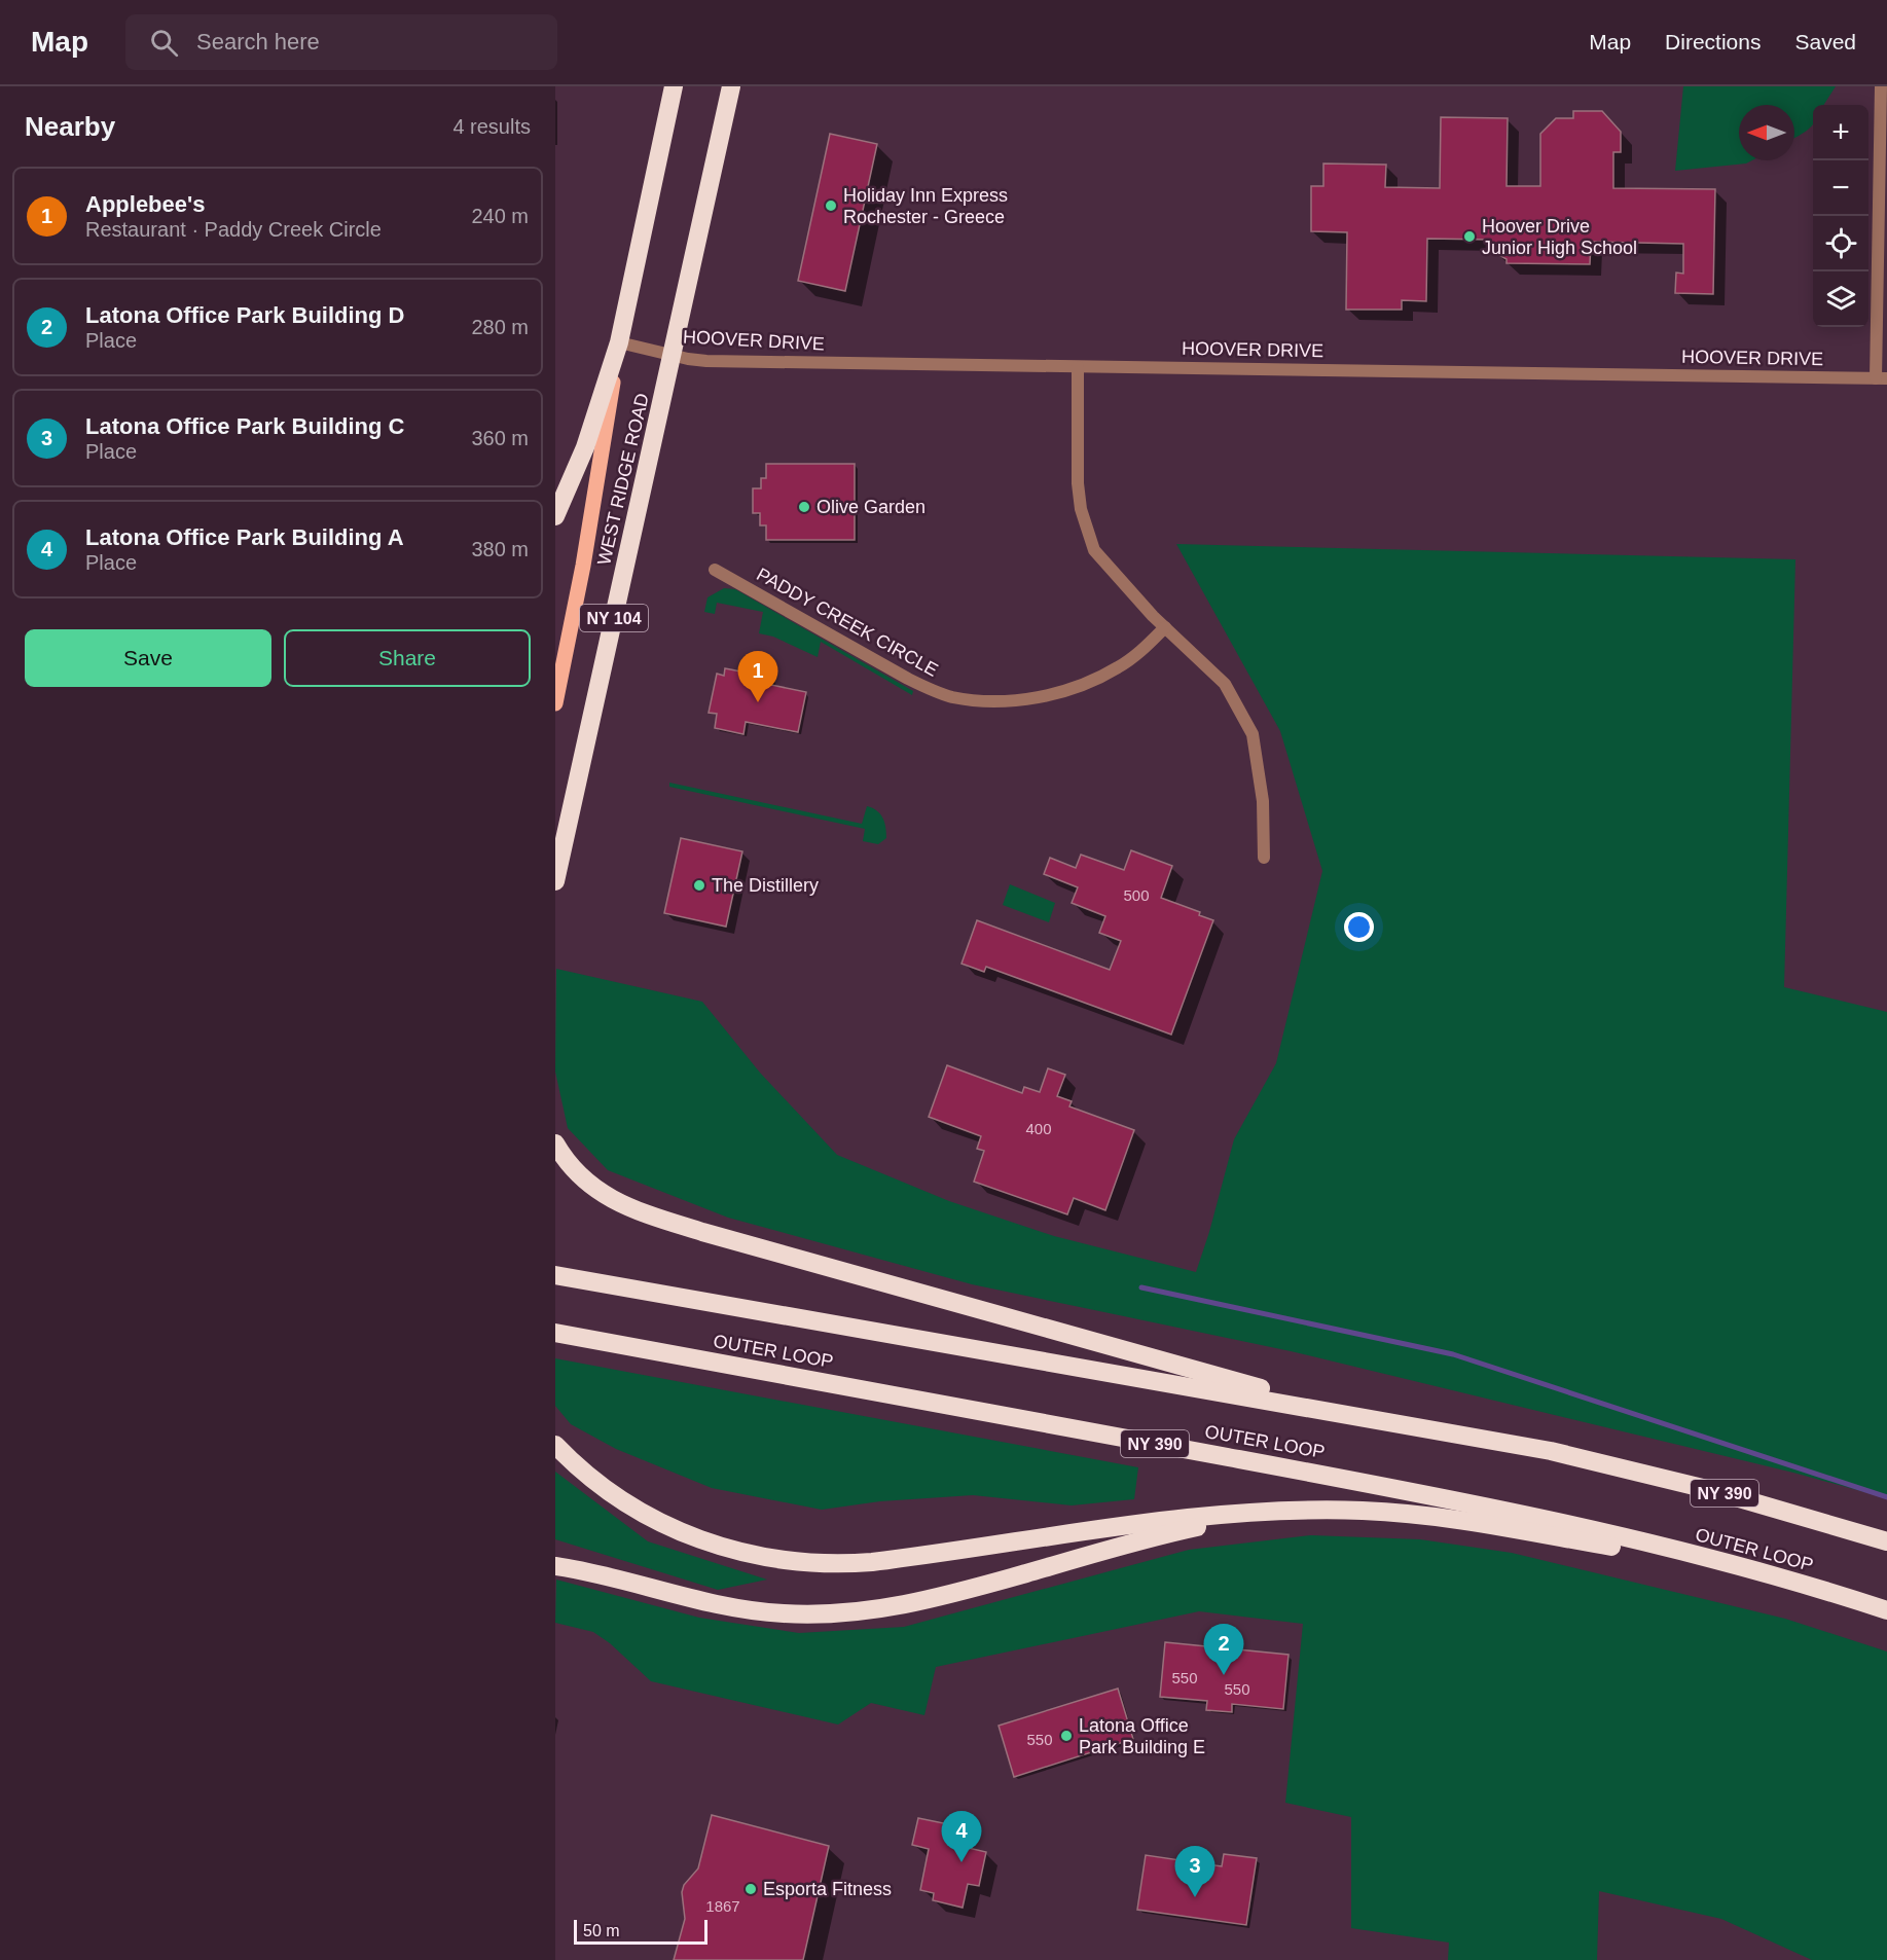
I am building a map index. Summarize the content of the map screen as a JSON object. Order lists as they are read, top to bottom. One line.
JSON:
{"streets":{"highway":["WEST RIDGE ROAD","NY 104","OUTER LOOP","NY 390"],"street":["HOOVER DRIVE","PADDY CREEK CIRCLE"]},"crossings":[["HOOVER DRIVE","WEST RIDGE ROAD"]],"places":["Holiday Inn Express Rochester - Greece","Hoover Drive Junior High School","Olive Garden","The Distillery","Latona Office Park Building E","Esporta Fitness"],"house_numbers":["500","400","550","550","550","1867"],"scale_bar":"50 m","north":"left","page":{"header":"Map","search":"Search here","nav":["Map","Directions","Saved"],"heading":["Nearby","4 results"],"map_buttons":["+","−"],"list":[{"mark":"1","name":"Applebee's","note":"Restaurant · Paddy Creek Circle","value":"240 m"},{"mark":"2","name":"Latona Office Park Building D","note":"Place","value":"280 m"},{"mark":"3","name":"Latona Office Park Building C","note":"Place","value":"360 m"},{"mark":"4","name":"Latona Office Park Building A","note":"Place","value":"380 m"}],"buttons":["Save","Share"],"pins":["1","2","4","3"],"scale":"50 m"}}
